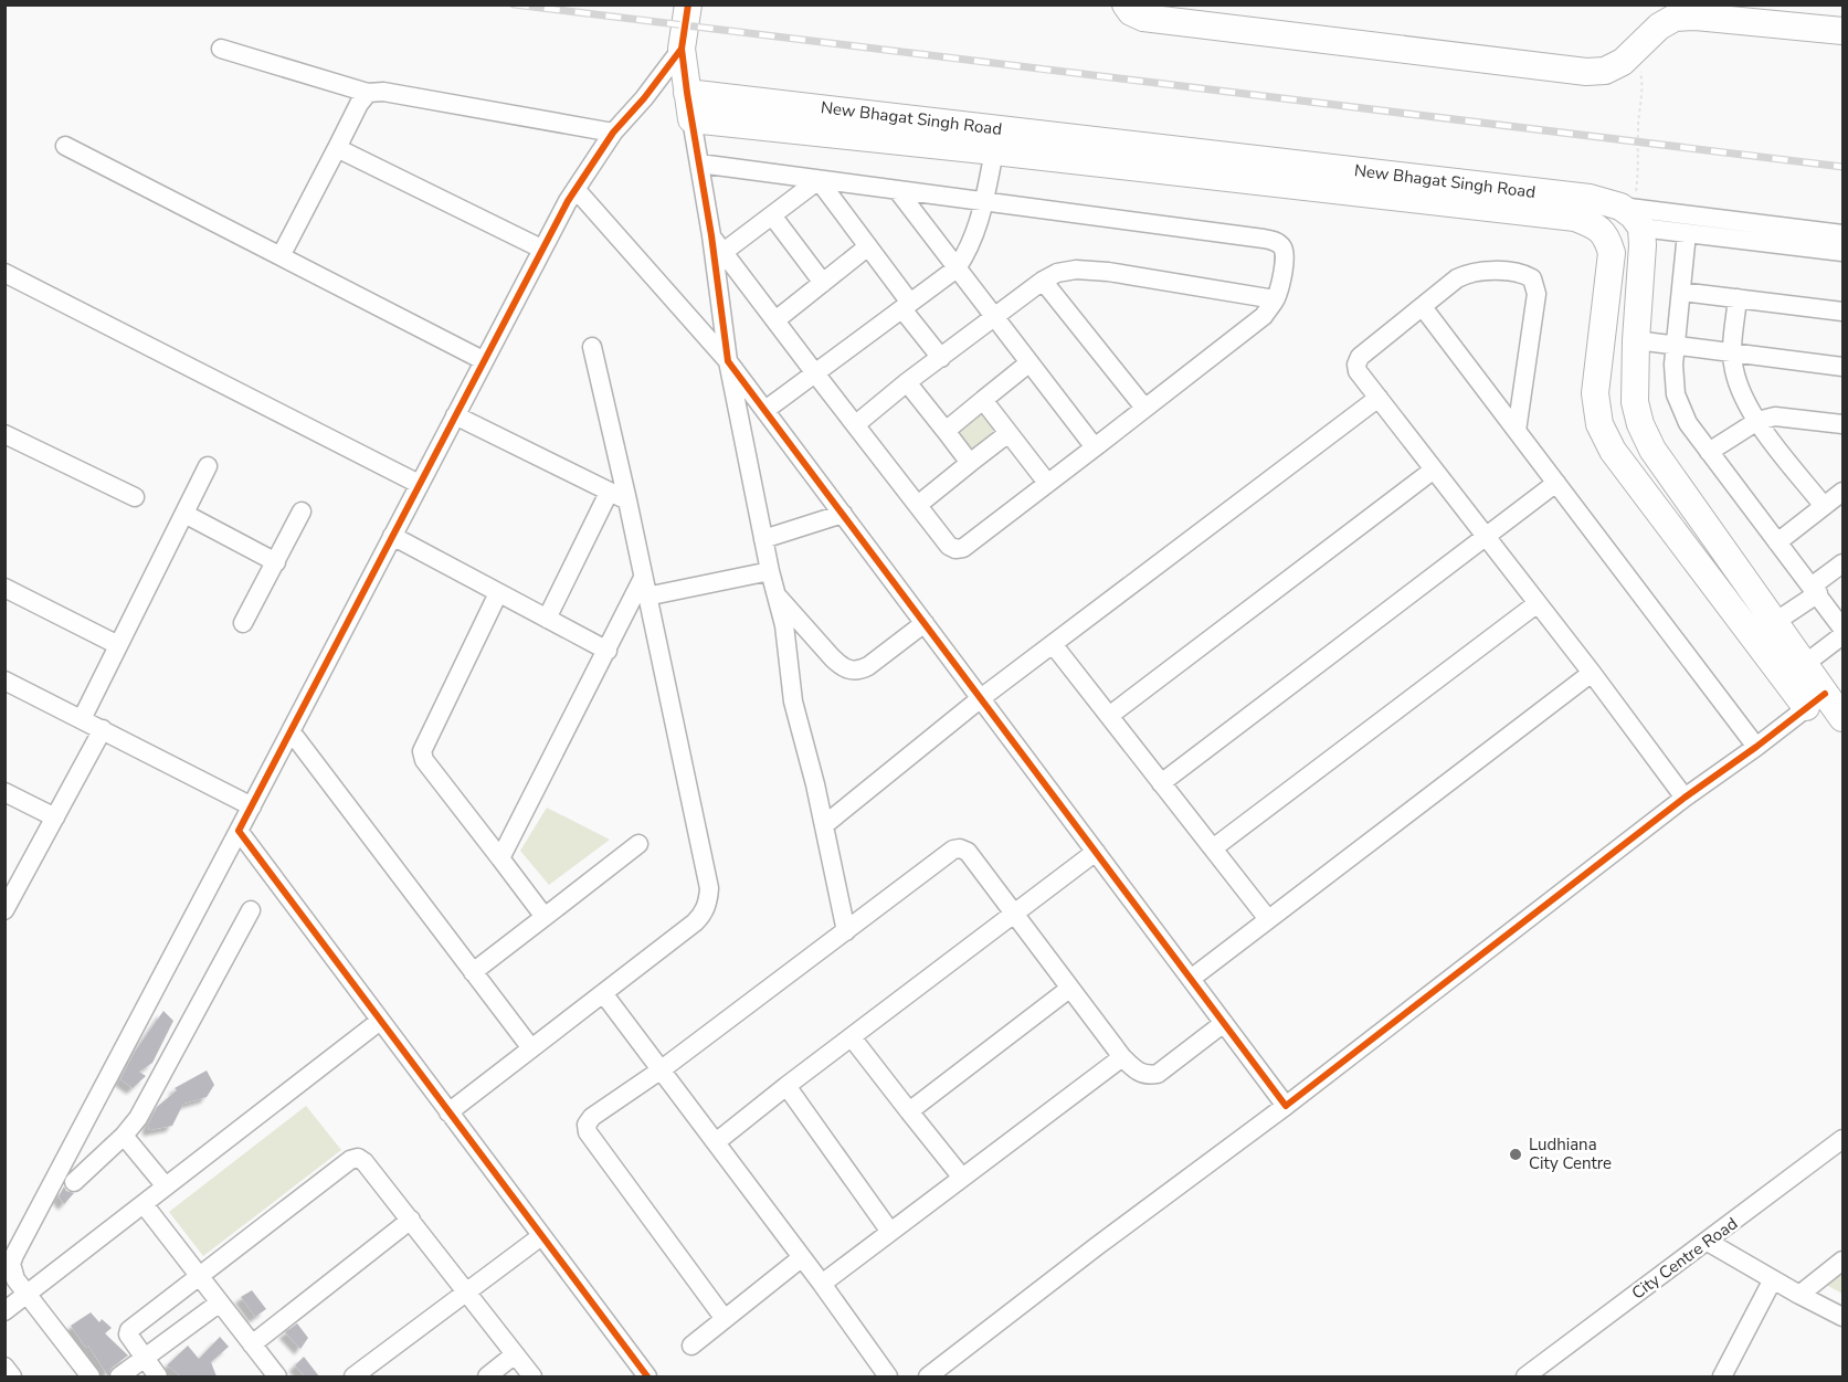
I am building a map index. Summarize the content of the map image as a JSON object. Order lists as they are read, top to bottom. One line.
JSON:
{"streets":{"street":["New Bhagat Singh Road","City Centre Road"]},"places":["Ludhiana City Centre"]}
